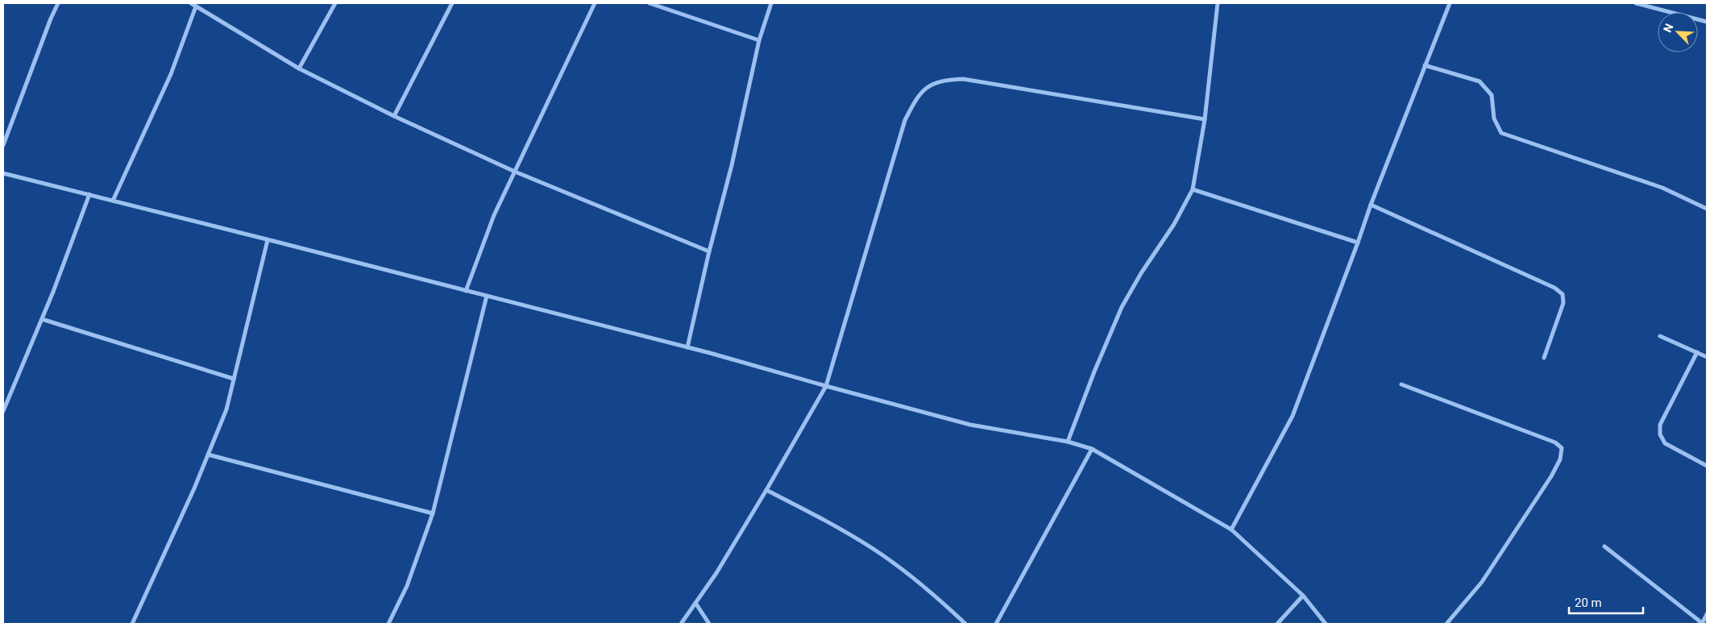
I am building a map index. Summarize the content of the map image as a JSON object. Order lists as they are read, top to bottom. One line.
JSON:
{"scale_bar":"20 m","north":"top left"}
